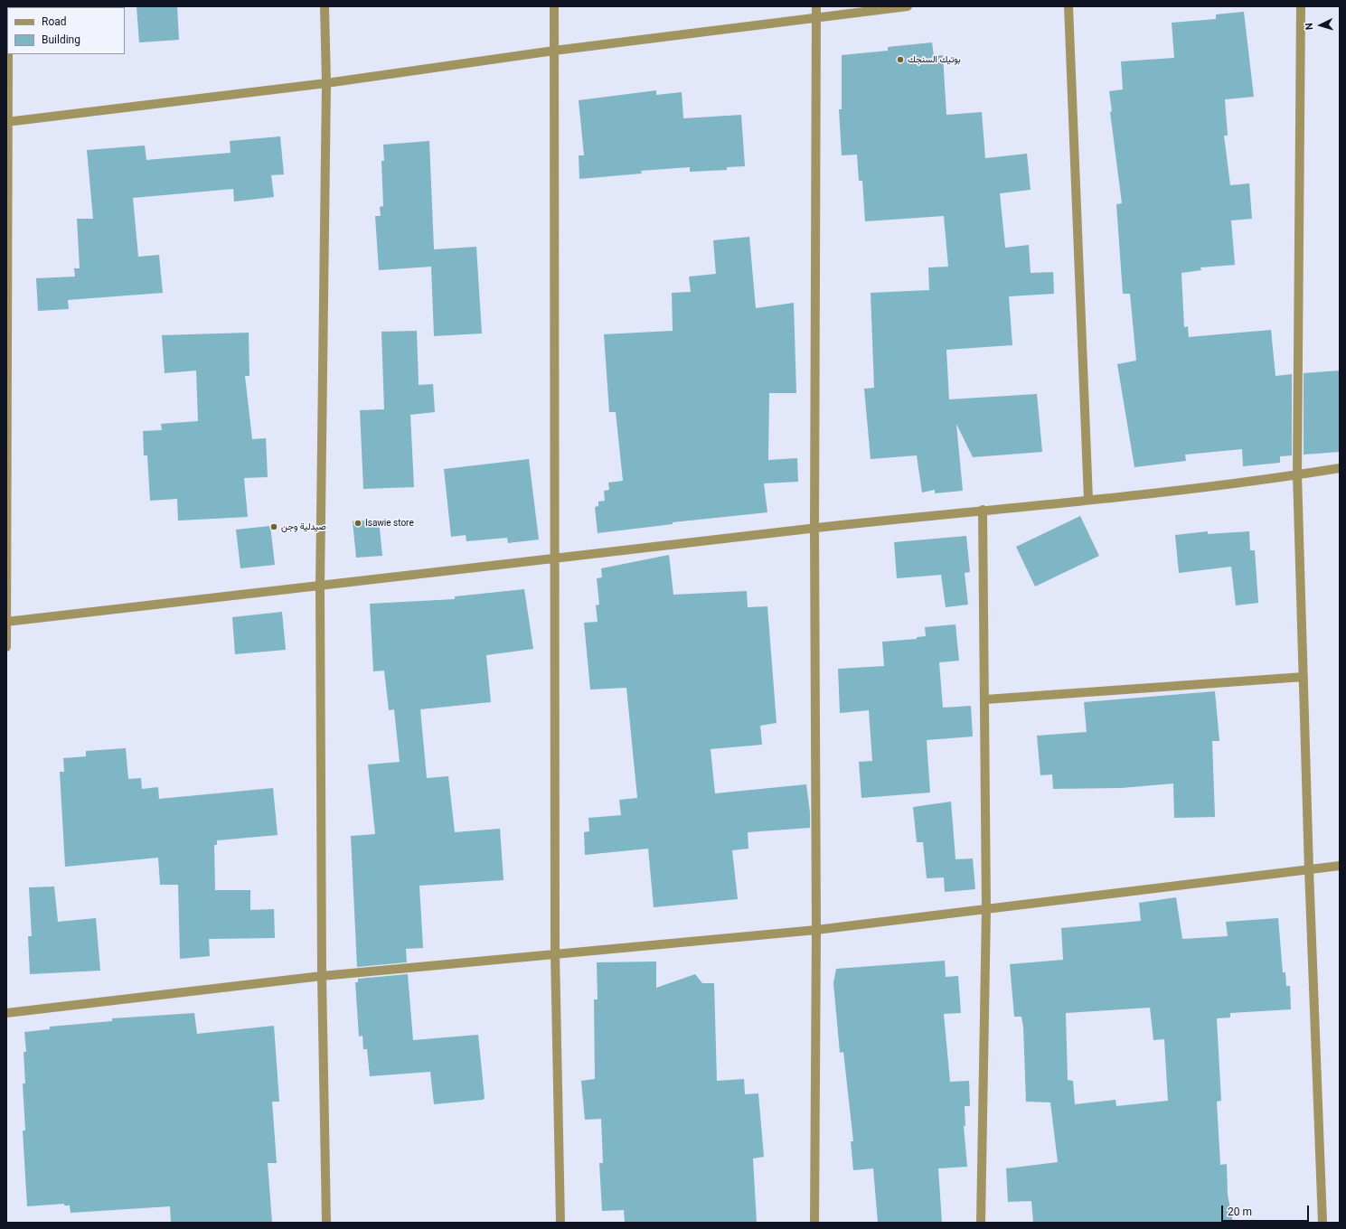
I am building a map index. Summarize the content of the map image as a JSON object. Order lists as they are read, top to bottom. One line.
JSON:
{"places":["بوتيك السنجك","Isawie store","صيدلية وجن"],"legend":["Road","Building"],"scale_bar":"20 m","north":"left"}
